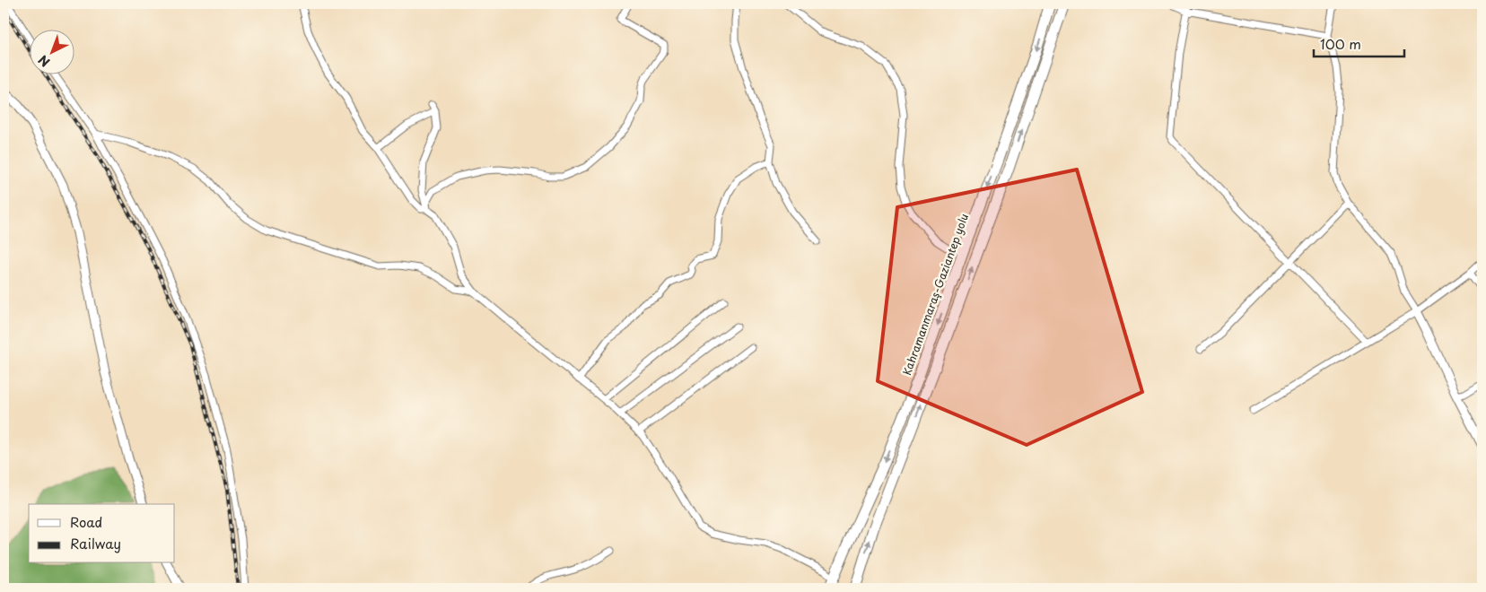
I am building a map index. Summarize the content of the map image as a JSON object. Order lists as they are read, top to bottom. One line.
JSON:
{"streets":{"highway":["Kahramanmaraş-Gaziantep yolu"]},"legend":["Road","Railway"],"scale_bar":"100 m","north":"bottom left"}
